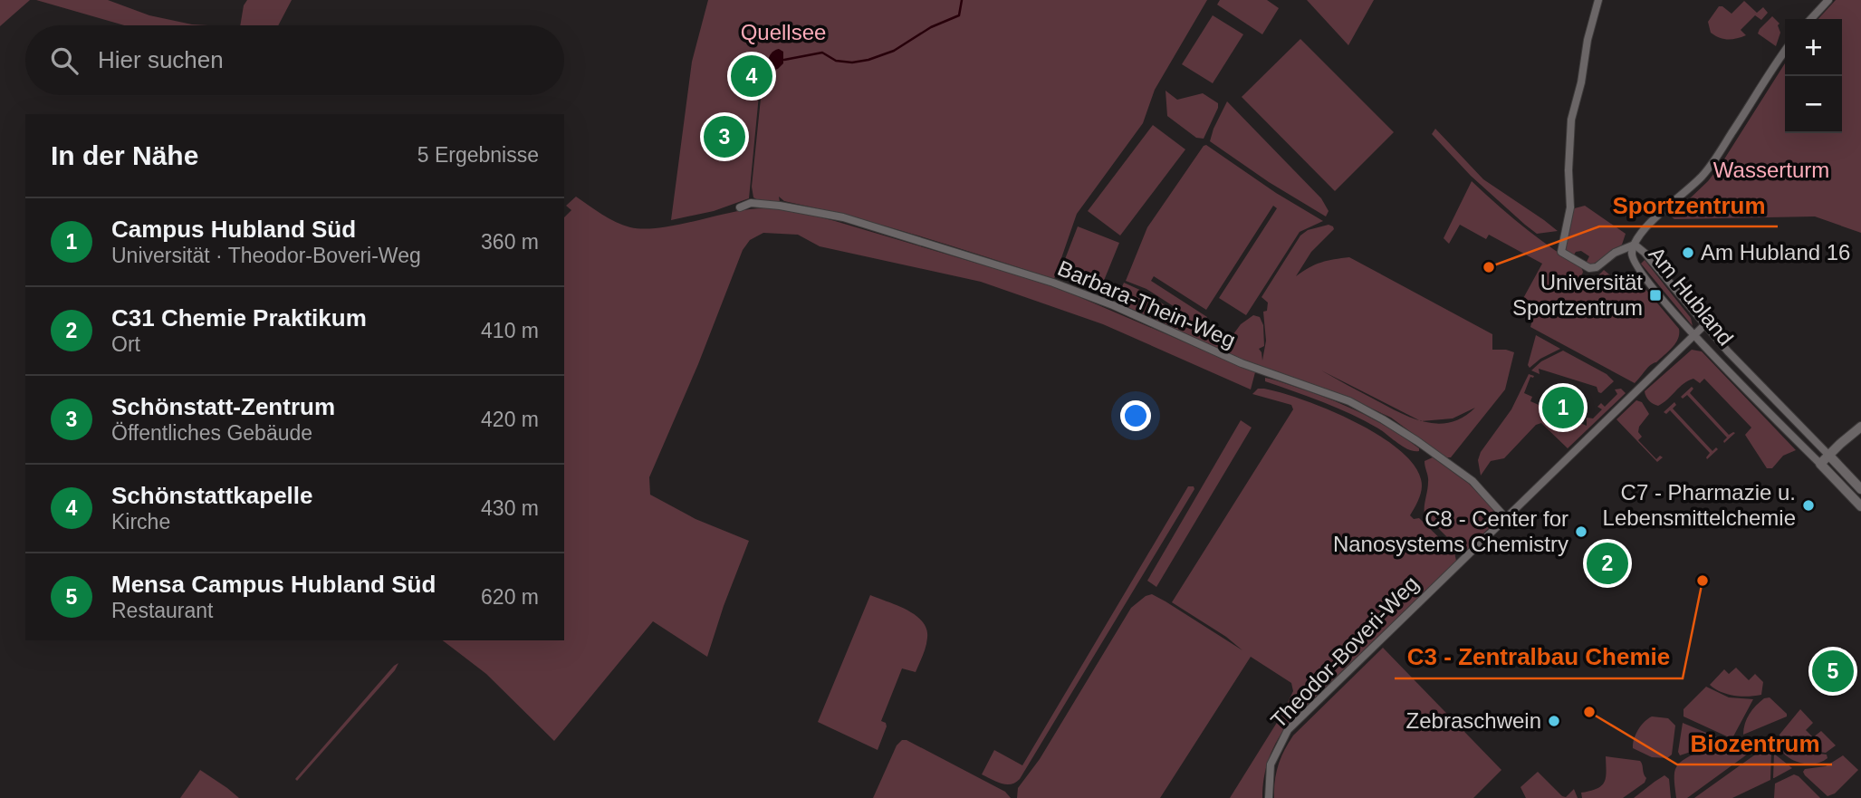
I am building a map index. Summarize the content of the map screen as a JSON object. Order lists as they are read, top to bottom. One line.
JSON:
{"streets":{"street":["Am Hubland","Barbara-Thein-Weg","Theodor-Boveri-Weg"]},"crossings":[["Am Hubland","Theodor-Boveri-Weg"],["Barbara-Thein-Weg","Theodor-Boveri-Weg"]],"parks":["Quellsee","Wasserturm"],"places":{"other":["Am Hubland 16","Sportzentrum","C7 - Pharmazie u. Lebensmittelchemie","C8 - Center for Nanosystems Chemistry","C3 - Zentralbau Chemie","Biozentrum","Zebraschwein"],"transit":["Universität Sportzentrum"]},"page":{"map_buttons":["+","−"],"search":"Hier suchen","pins":["4","3","1","2","5"],"heading":["In der Nähe","5 Ergebnisse"],"list":[{"mark":"1","name":"Campus Hubland Süd","note":"Universität · Theodor-Boveri-Weg","value":"360 m"},{"mark":"2","name":"C31 Chemie Praktikum","note":"Ort","value":"410 m"},{"mark":"3","name":"Schönstatt-Zentrum","note":"Öffentliches Gebäude","value":"420 m"},{"mark":"4","name":"Schönstattkapelle","note":"Kirche","value":"430 m"},{"mark":"5","name":"Mensa Campus Hubland Süd","note":"Restaurant","value":"620 m"}]}}
